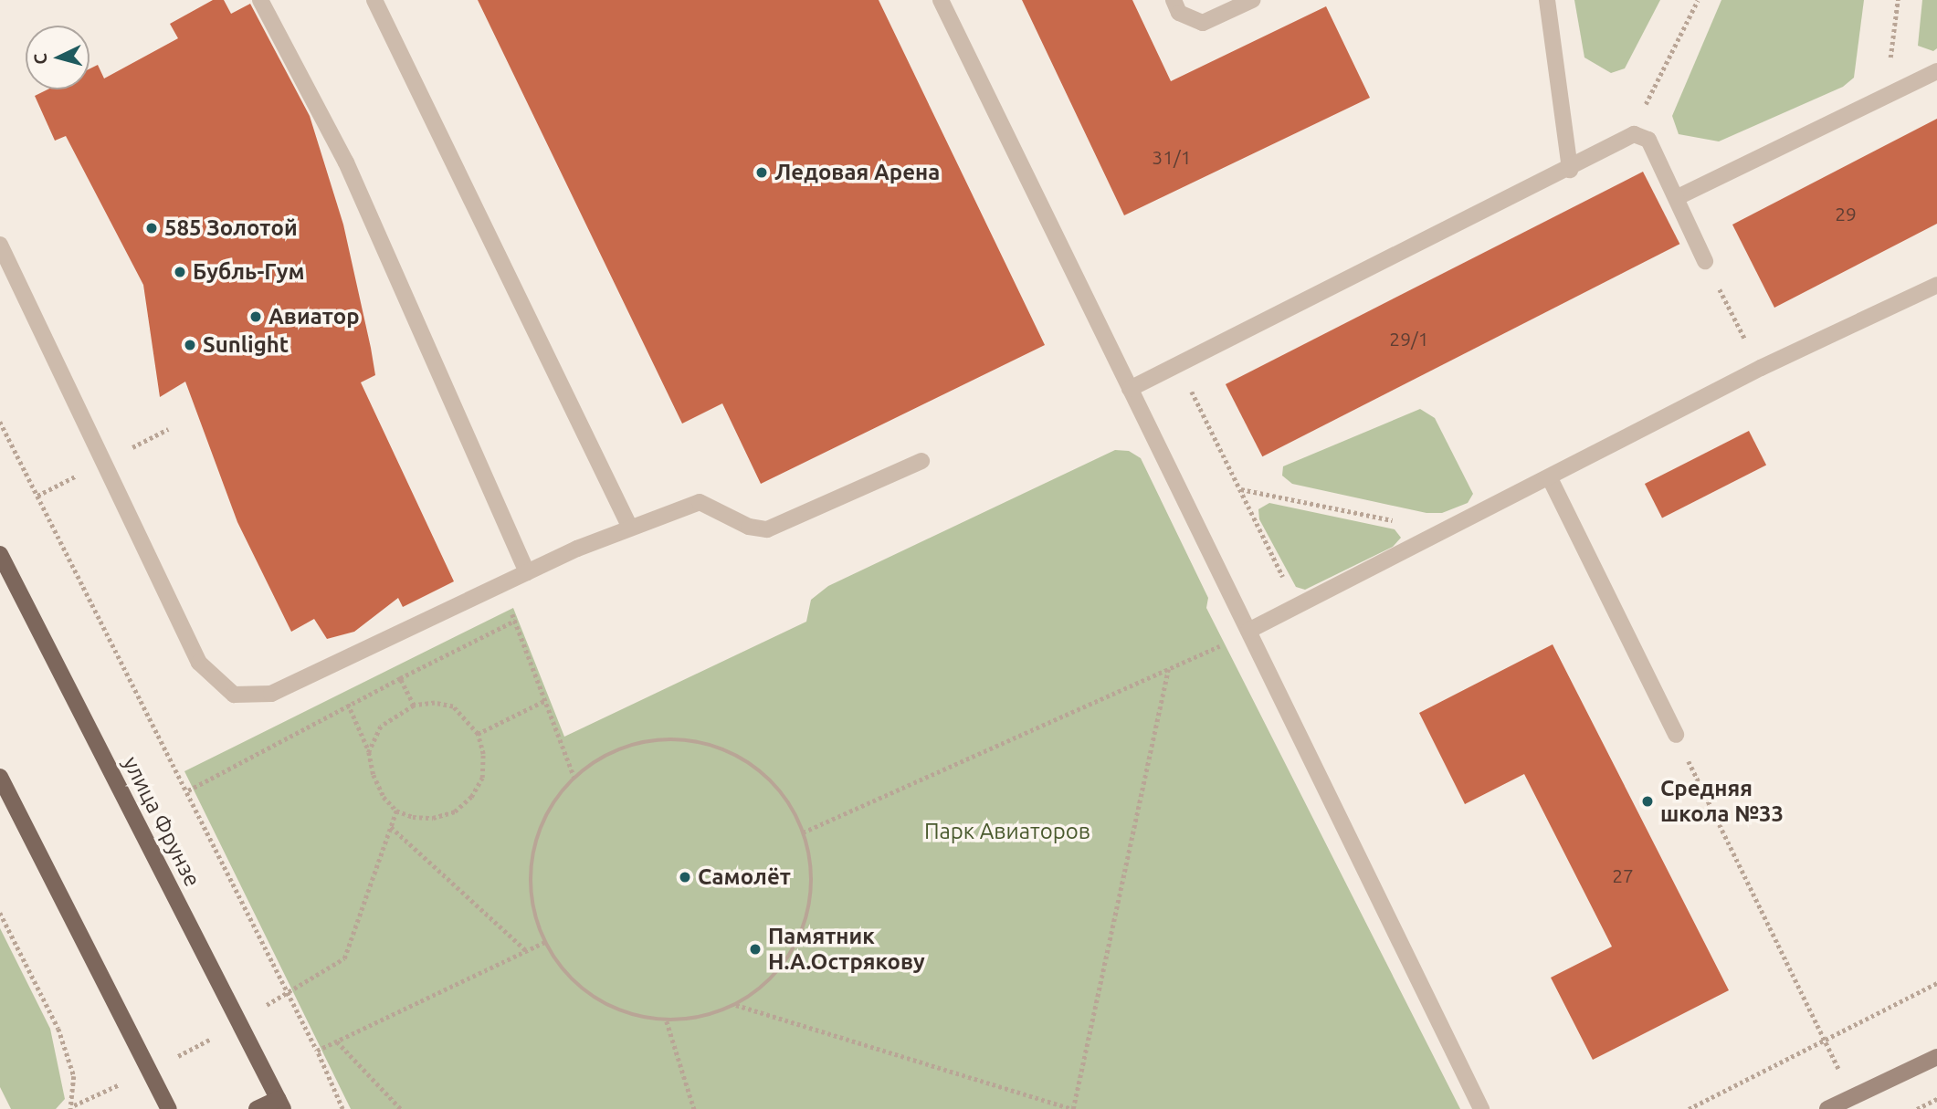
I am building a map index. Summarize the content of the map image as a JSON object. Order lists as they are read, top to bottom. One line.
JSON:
{"streets":{"main road":["улица Фрунзе"]},"parks":["Парк Авиаторов"],"places":["Ледовая Арена","585 Золотой","Бубль-Гум","Авиатор","Sunlight","Средняя школа №33","Самолёт","Памятник Н.А.Острякову"],"house_numbers":["31/1","29","29/1","27"],"north":"left"}
